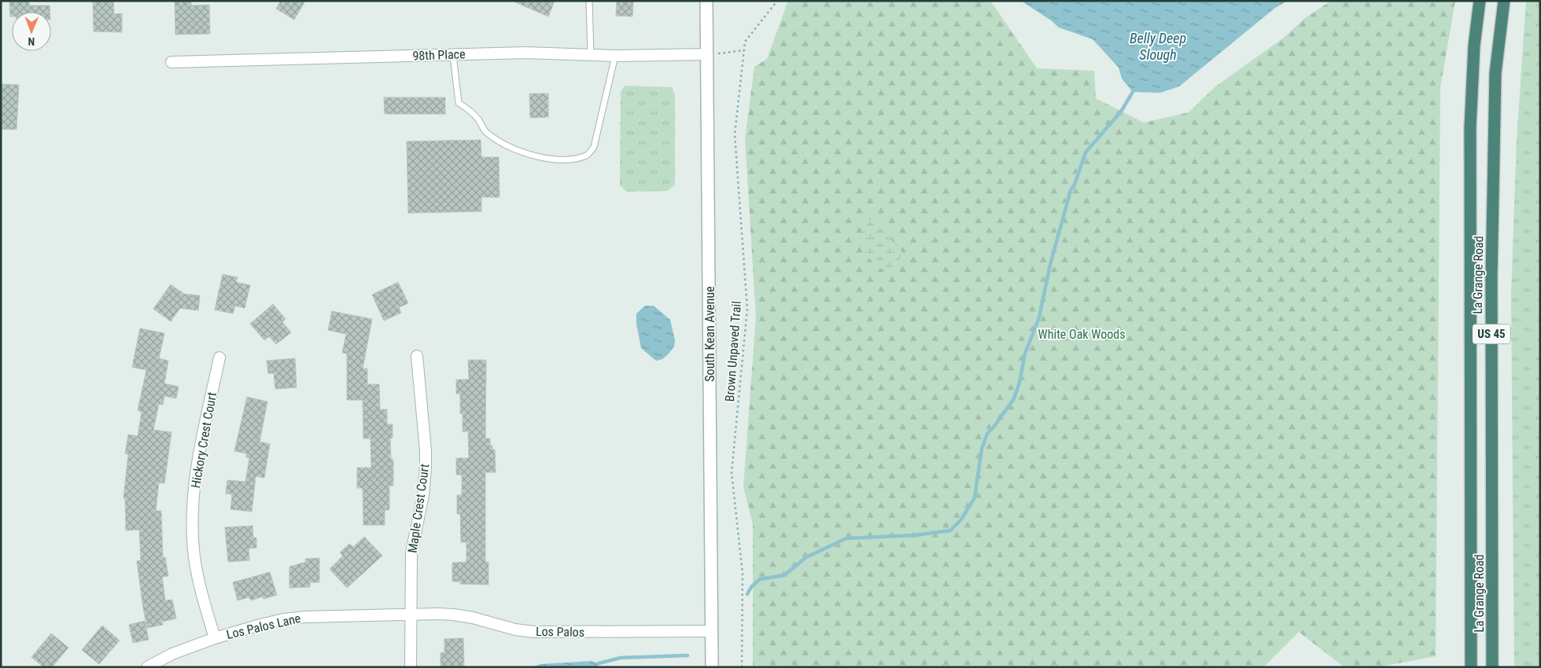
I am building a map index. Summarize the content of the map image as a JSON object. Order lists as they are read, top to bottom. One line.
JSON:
{"streets":{"highway":["La Grange Road","US 45"],"street":["98th Place","South Kean Avenue","Hickory Crest Court","Maple Crest Court","Los Palos Lane","Los Palos"],"path":["Brown Unpaved Trail"]},"crossings":[["98th Place","South Kean Avenue"],["South Kean Avenue","Los Palos"],["Hickory Crest Court","Los Palos Lane"],["Maple Crest Court","Los Palos Lane"],["Maple Crest Court","Los Palos"],["Los Palos Lane","Los Palos"]],"water":["Belly Deep Slough"],"parks":["White Oak Woods"],"north":"bottom"}
